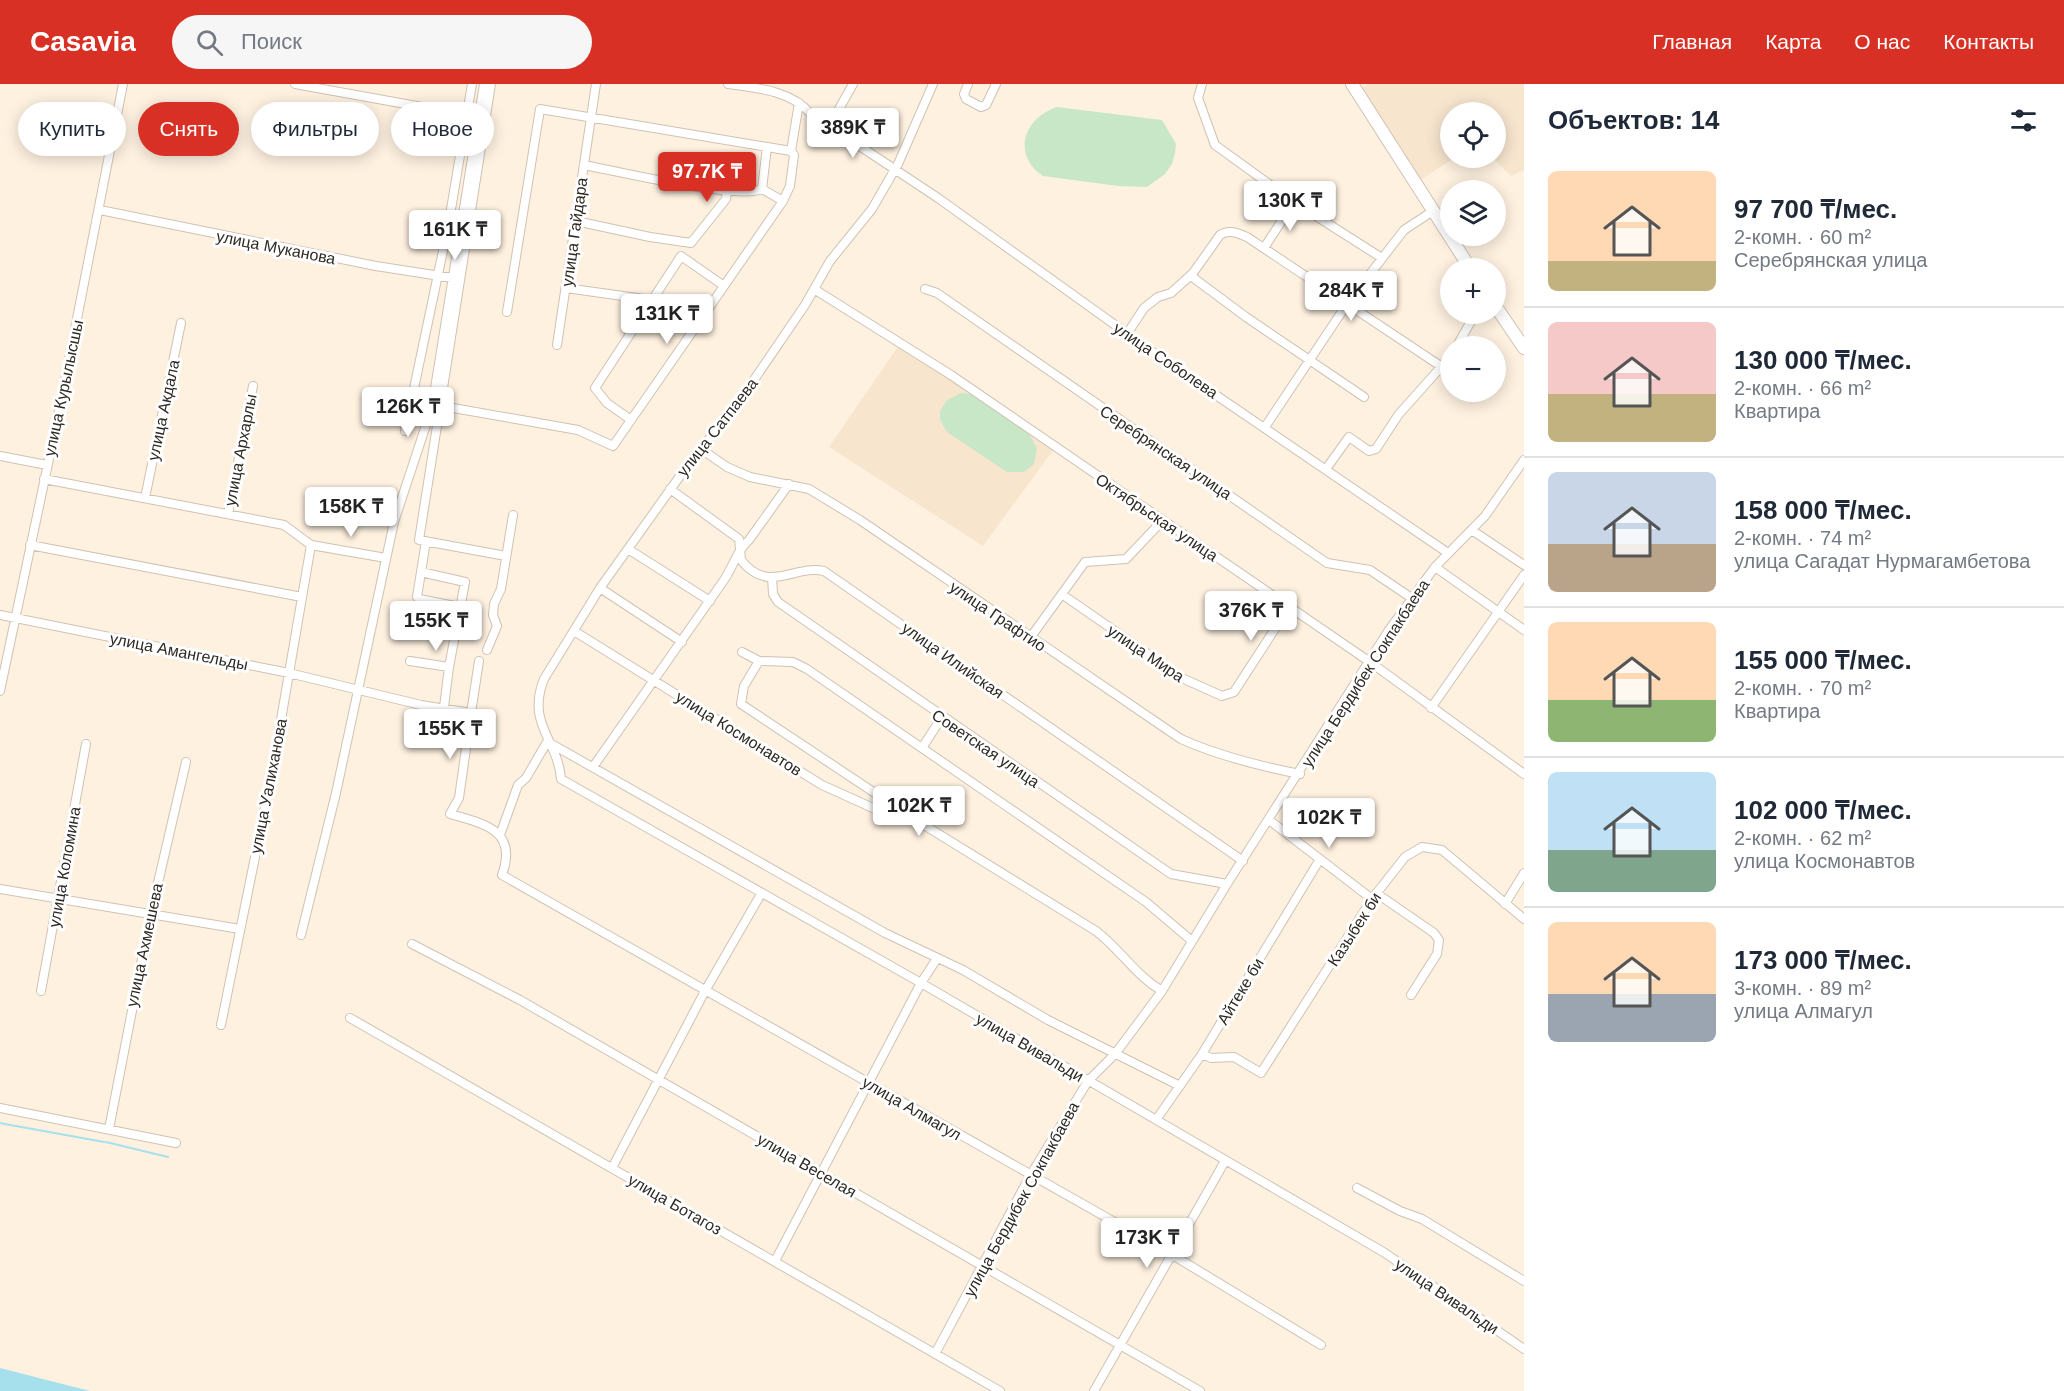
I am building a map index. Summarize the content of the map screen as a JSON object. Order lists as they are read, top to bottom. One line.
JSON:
{"streets":{"street":["улица Гайдара","улица Муканова","улица Соболева","улица Курылысшы","улица Акдала","улица Сатпаева","улица Архарлы","Серебрянская улица","Октябрьская улица","улица Графтио","улица Амангельды","улица Мира","улица Илийская","улица Бердибек Сокпакбаева","улица Космонавтов","Советская улица","улица Уалиханова","улица Коломина","Казыбек би","улица Ахмешева","Айтеке би","улица Вивальди","улица Алмагул","улица Веселая","улица Ботагоз"]},"crossings":[["улица Муканова","улица Курылысшы"],["улица Соболева","улица Сатпаева"],["улица Соболева","улица Бердибек Сокпакбаева"],["улица Курылысшы","улица Амангельды"],["улица Сатпаева","Октябрьская улица"],["улица Сатпаева","улица Графтио"],["улица Сатпаева","улица Космонавтов"],["улица Сатпаева","улица Вивальди"],["Серебрянская улица","улица Бердибек Сокпакбаева"],["Октябрьская улица","улица Мира"],["Октябрьская улица","улица Бердибек Сокпакбаева"],["улица Графтио","улица Бердибек Сокпакбаева"],["улица Амангельды","улица Уалиханова"],["улица Илийская","улица Бердибек Сокпакбаева"],["улица Илийская","Советская улица"],["улица Бердибек Сокпакбаева","улица Космонавтов"],["улица Бердибек Сокпакбаева","Советская улица"],["улица Бердибек Сокпакбаева","улица Вивальди"],["улица Бердибек Сокпакбаева","улица Алмагул"],["улица Бердибек Сокпакбаева","улица Веселая"],["улица Бердибек Сокпакбаева","улица Ботагоз"],["Казыбек би","Айтеке би"],["Айтеке би","улица Вивальди"]],"page":{"header":"Casavia","search":"Поиск","nav":["Главная","Карта","О нас","Контакты"],"heading":"Объектов: 14","map_buttons":["+","−"],"chip":["Купить","Снять","Фильтры","Новое"],"price":["389K ₸","97.7K ₸","130K ₸","161K ₸","284K ₸","131K ₸","126K ₸","158K ₸","376K ₸","155K ₸","155K ₸","102K ₸","102K ₸","173K ₸"],"list":[{"name":"97 700 ₸/мес.","note":"2-комн. · 60 m² · Серебрянская улица"},{"name":"130 000 ₸/мес.","note":"2-комн. · 66 m² · Квартира"},{"name":"158 000 ₸/мес.","note":"2-комн. · 74 m² · улица Сагадат Нурмагамбетова"},{"name":"155 000 ₸/мес.","note":"2-комн. · 70 m² · Квартира"},{"name":"102 000 ₸/мес.","note":"2-комн. · 62 m² · улица Космонавтов"},{"name":"173 000 ₸/мес.","note":"3-комн. · 89 m² · улица Алмагул"}]}}
